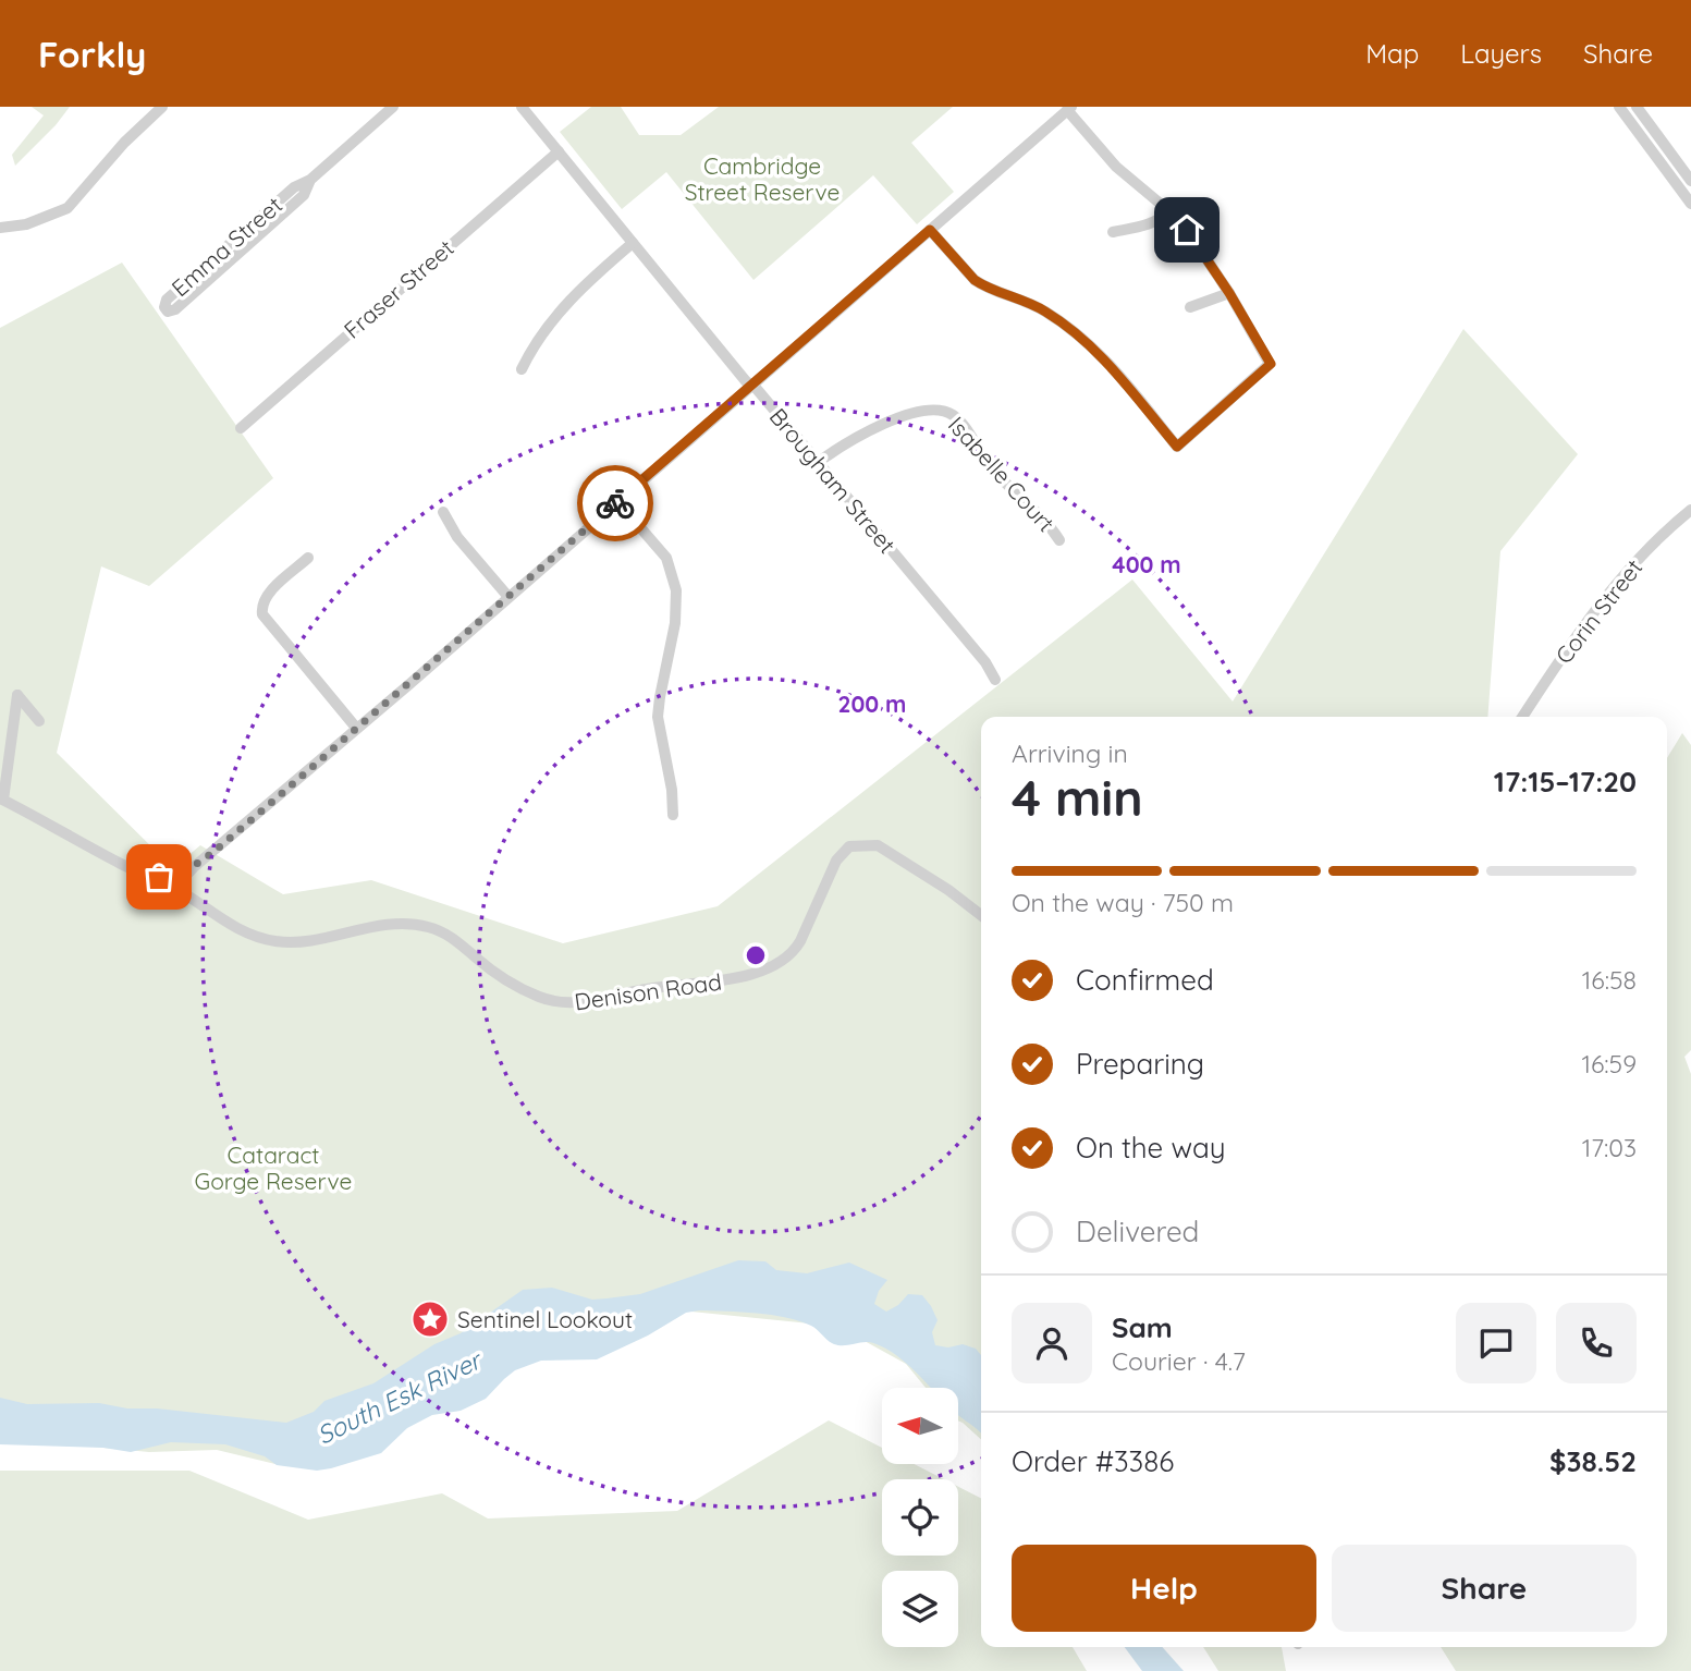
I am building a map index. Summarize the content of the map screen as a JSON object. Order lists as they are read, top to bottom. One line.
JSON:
{"streets":{"street":["Emma Street","Fraser Street","Isabelle Court","Brougham Street","Corin Street","Denison Road"]},"crossings":[["Fraser Street","Brougham Street"],["Isabelle Court","Brougham Street"]],"water":["South Esk River"],"parks":["Cambridge Street Reserve","Cataract Gorge Reserve"],"places":{"place":["Sentinel Lookout"]},"north":"left","page":{"header":"Forkly","nav":["Map","Layers","Share"],"heading":["4 min","Arriving in","17:15–17:20"],"panel":["Sam","Courier · 4.7","Order #3386","$38.52"],"bar":"On the way · 750 m","list":[["Confirmed","16:58"],["Preparing","16:59"],["On the way","17:03"],"Delivered"],"buttons":["Help","Share"]},"rings":["400 m","200 m"]}
